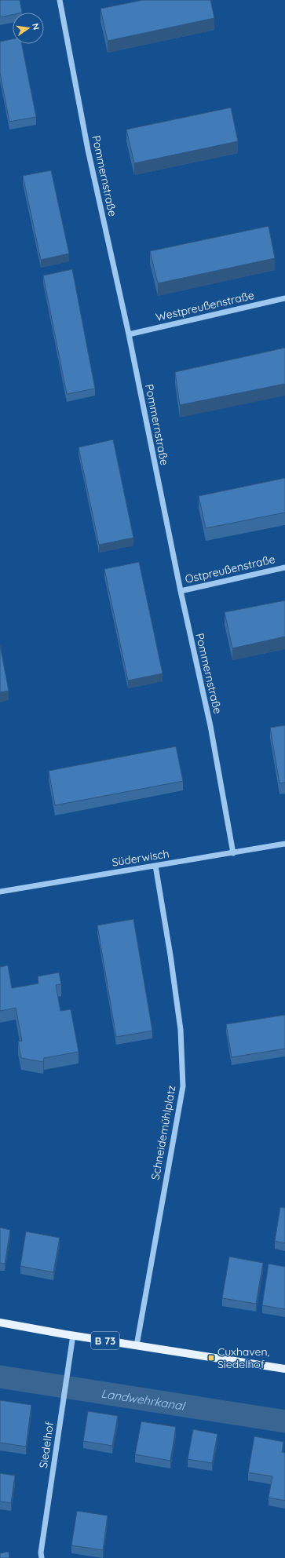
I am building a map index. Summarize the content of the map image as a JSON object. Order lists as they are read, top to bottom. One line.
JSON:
{"streets":{"main road":["B 73"],"street":["Pommernstraße","Westpreußenstraße","Ostpreußenstraße","Süderwisch","Schneidemühlplatz","Siedelhof"]},"crossings":[["Pommernstraße","Westpreußenstraße"],["Pommernstraße","Ostpreußenstraße"],["Pommernstraße","Süderwisch"],["Süderwisch","Schneidemühlplatz"],["Schneidemühlplatz","B 73"],["B 73","Siedelhof"]],"water":["Landwehrkanal"],"places":{"transit":["Cuxhaven, Siedelhof"]},"north":"right"}
